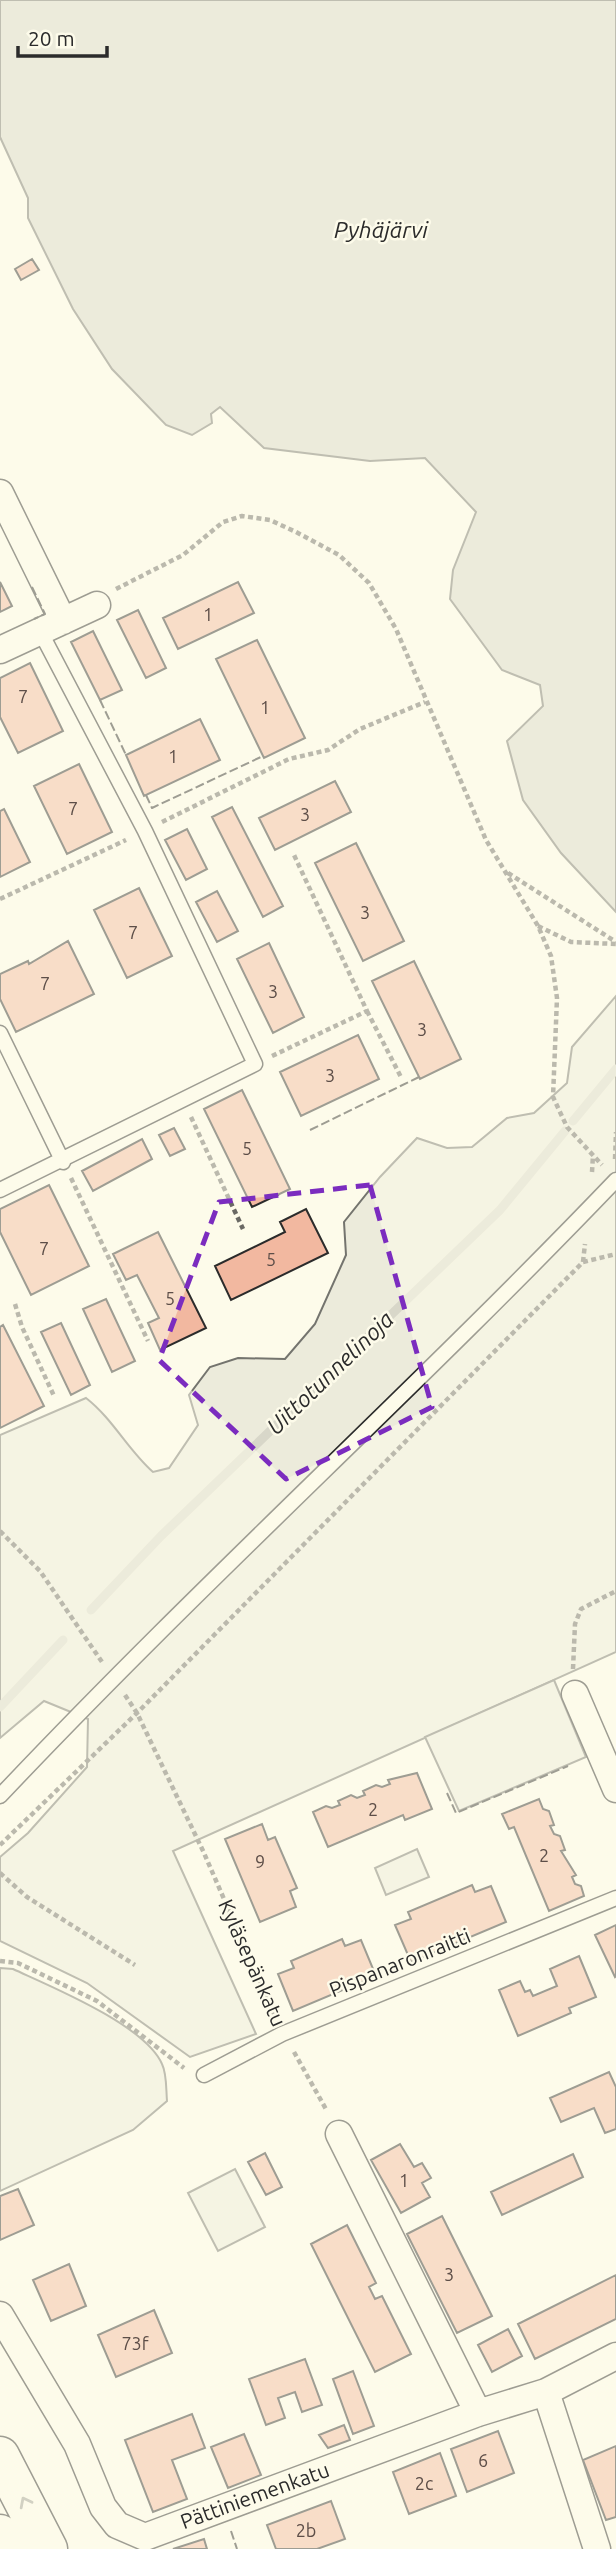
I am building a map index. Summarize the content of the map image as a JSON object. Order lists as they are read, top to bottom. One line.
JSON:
{"streets":{"street":["Pättiniemenkatu"],"lane":["Pispanaronraitti"],"path":["Kyläsepänkatu"]},"crossings":[["Kyläsepänkatu","Pispanaronraitti"]],"water":["Pyhäjärvi","Uittotunnelinoja"],"house_numbers":["1","7","1","1","7","3","3","7","7","3","3","3","5","7","5","5","2","2","9","1","3","73f","6","2c","2b"],"scale_bar":"20 m"}
